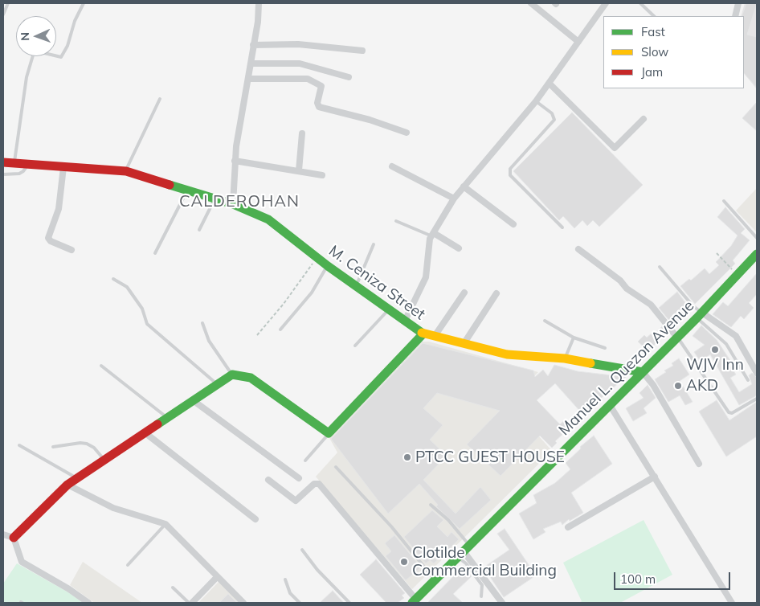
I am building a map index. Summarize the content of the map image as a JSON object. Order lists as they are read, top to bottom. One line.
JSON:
{"streets":{"street":["M. Ceniza Street","Manuel L. Quezon Avenue"]},"crossings":[["M. Ceniza Street","Manuel L. Quezon Avenue"]],"districts":["CALDEROHAN"],"places":["WJV Inn","AKD","PTCC GUEST HOUSE","Clotilde Commercial Building"],"legend":["Fast","Slow","Jam"],"scale_bar":"100 m","north":"left"}
